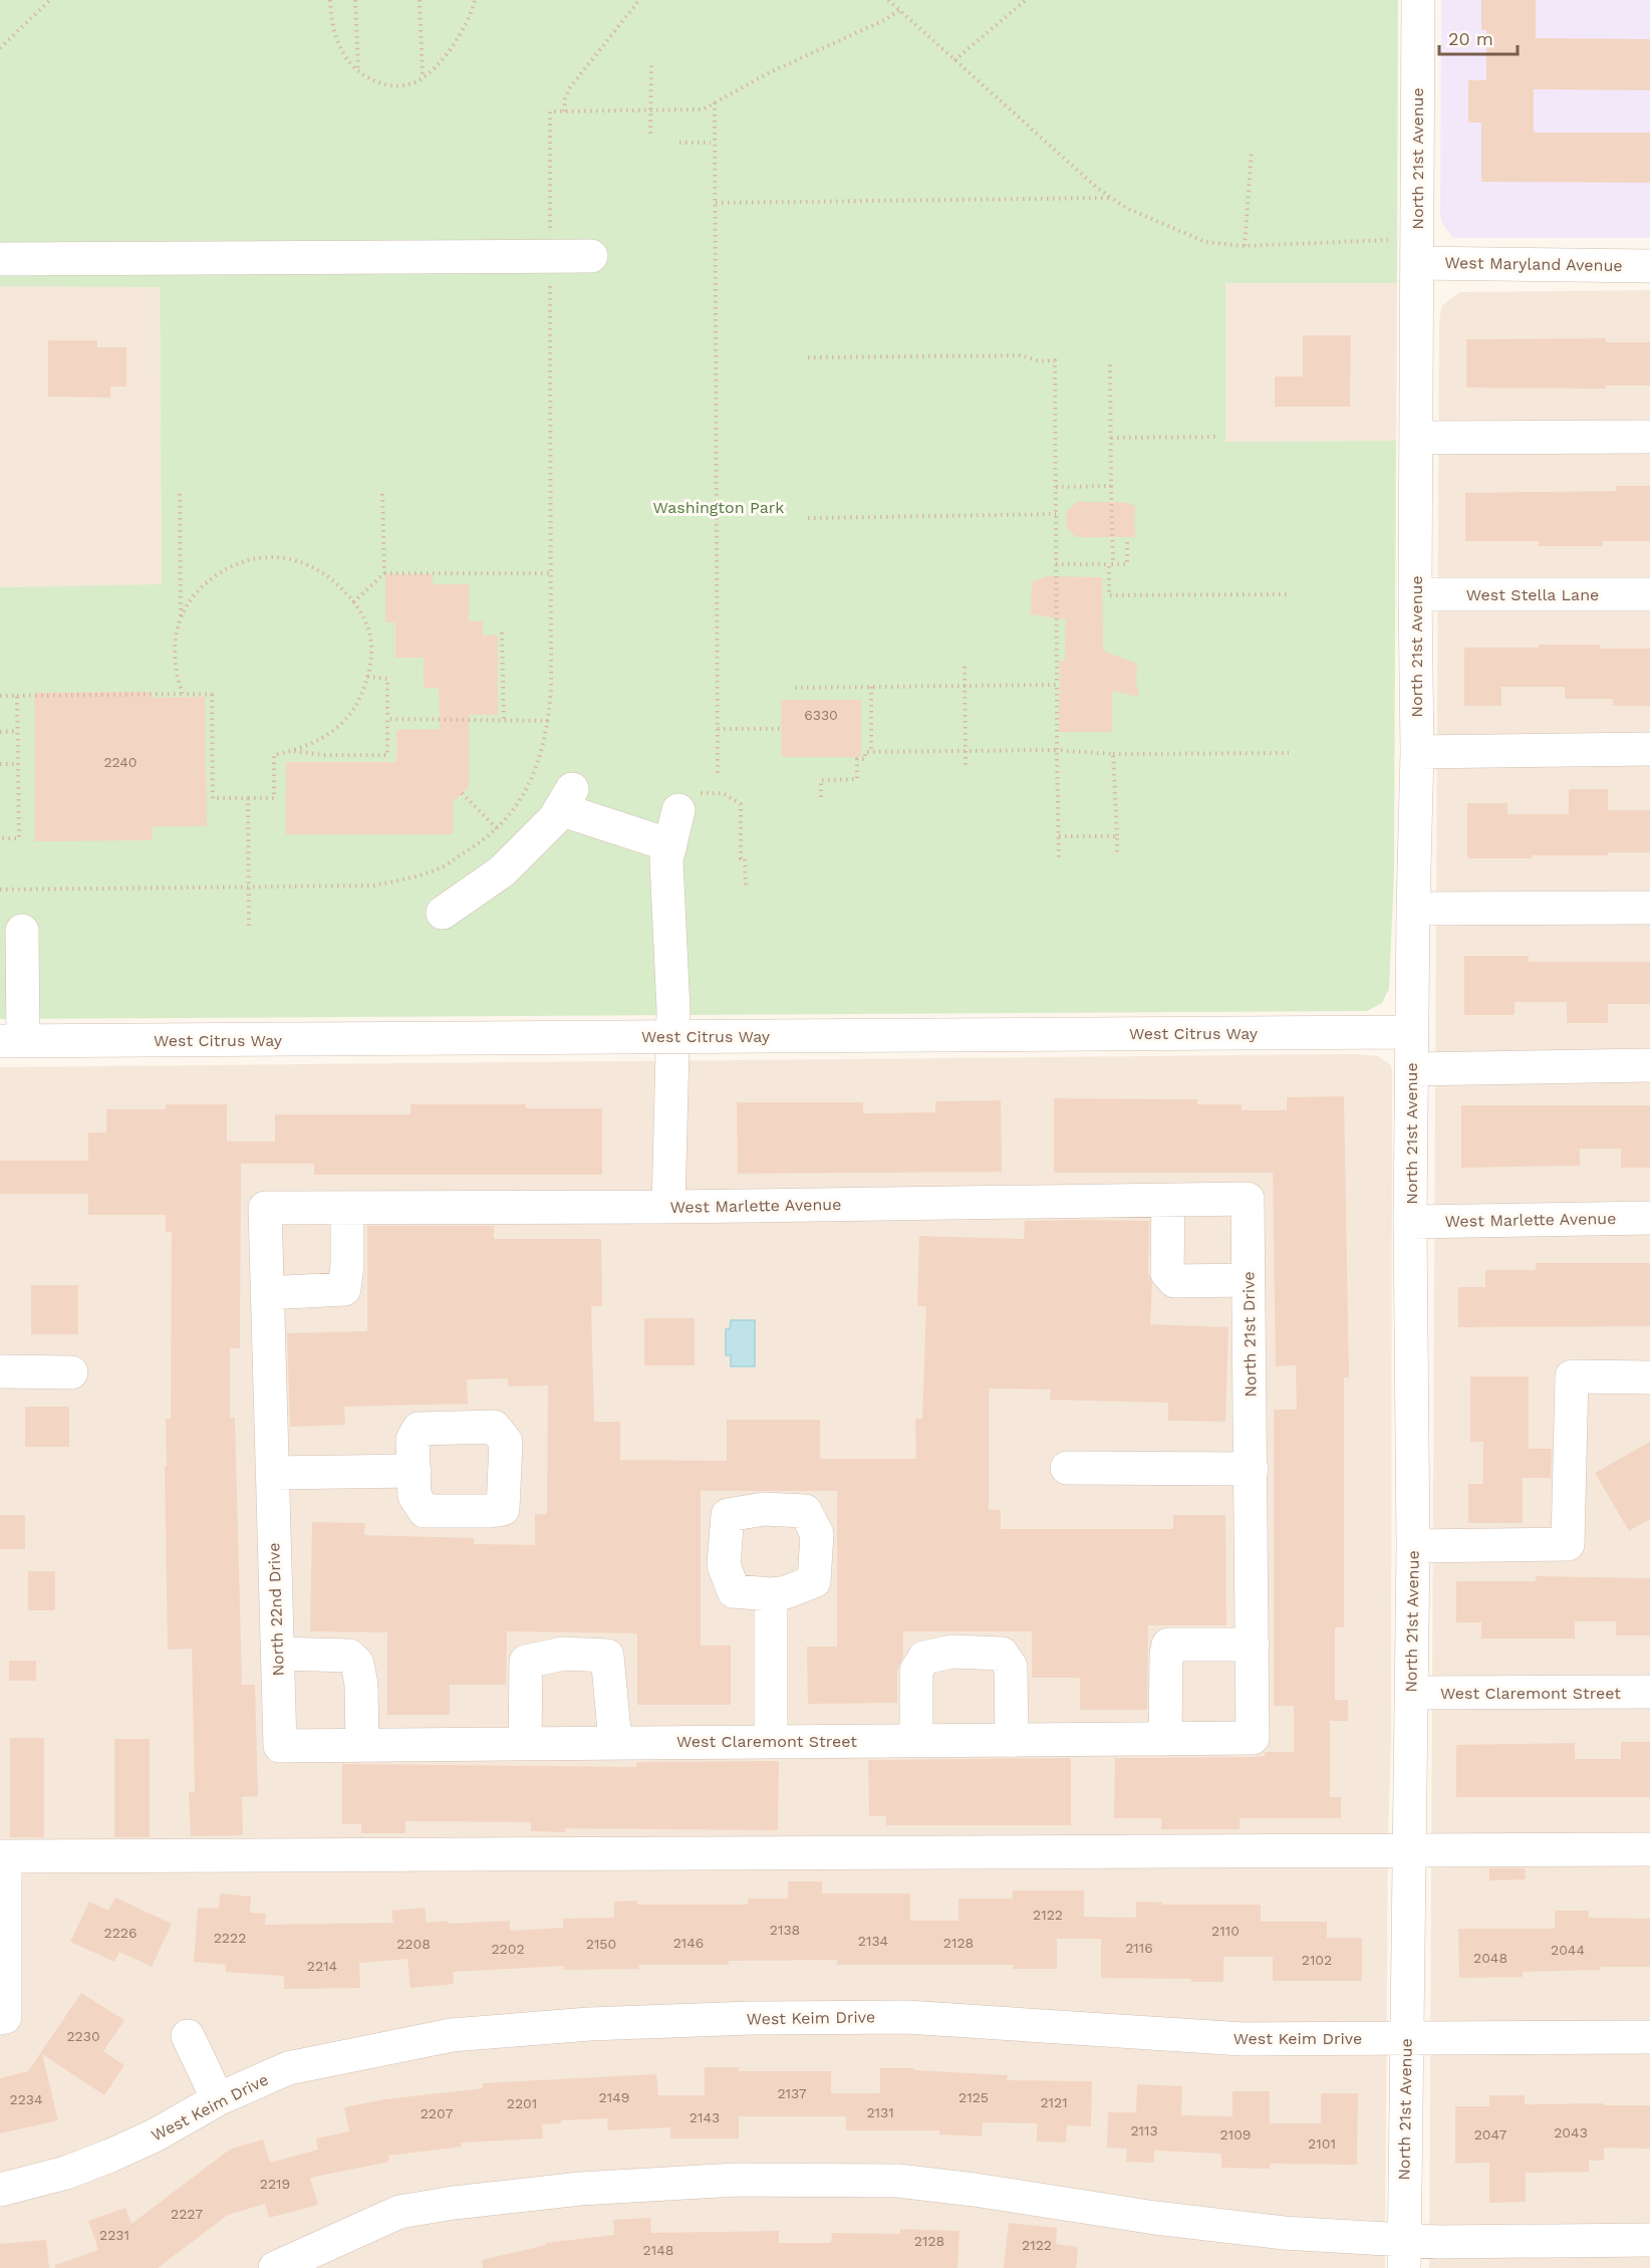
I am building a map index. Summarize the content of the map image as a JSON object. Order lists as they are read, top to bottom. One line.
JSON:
{"streets":{"street":["North 21st Avenue","West Maryland Avenue","West Stella Lane","West Citrus Way","West Marlette Avenue","North 21st Drive","North 22nd Drive","West Claremont Street","West Keim Drive"]},"crossings":[["North 21st Avenue","West Maryland Avenue"],["North 21st Avenue","West Stella Lane"],["North 21st Avenue","West Citrus Way"],["North 21st Avenue","West Marlette Avenue"],["North 21st Avenue","West Claremont Street"],["North 21st Avenue","West Keim Drive"],["West Marlette Avenue","North 21st Drive"],["West Marlette Avenue","North 22nd Drive"],["North 21st Drive","West Claremont Street"],["North 22nd Drive","West Claremont Street"]],"parks":["Washington Park"],"house_numbers":["6330","2240","2122","2138","2110","2226","2222","2134","2146","2128","2208","2150","2116","2202","2044","2048","2102","2214","2230","2137","2149","2125","2234","2121","2201","2131","2207","2143","2113","2043","2109","2047","2101","2219","2227","2231","2128","2122","2148"],"scale_bar":"20 m"}
